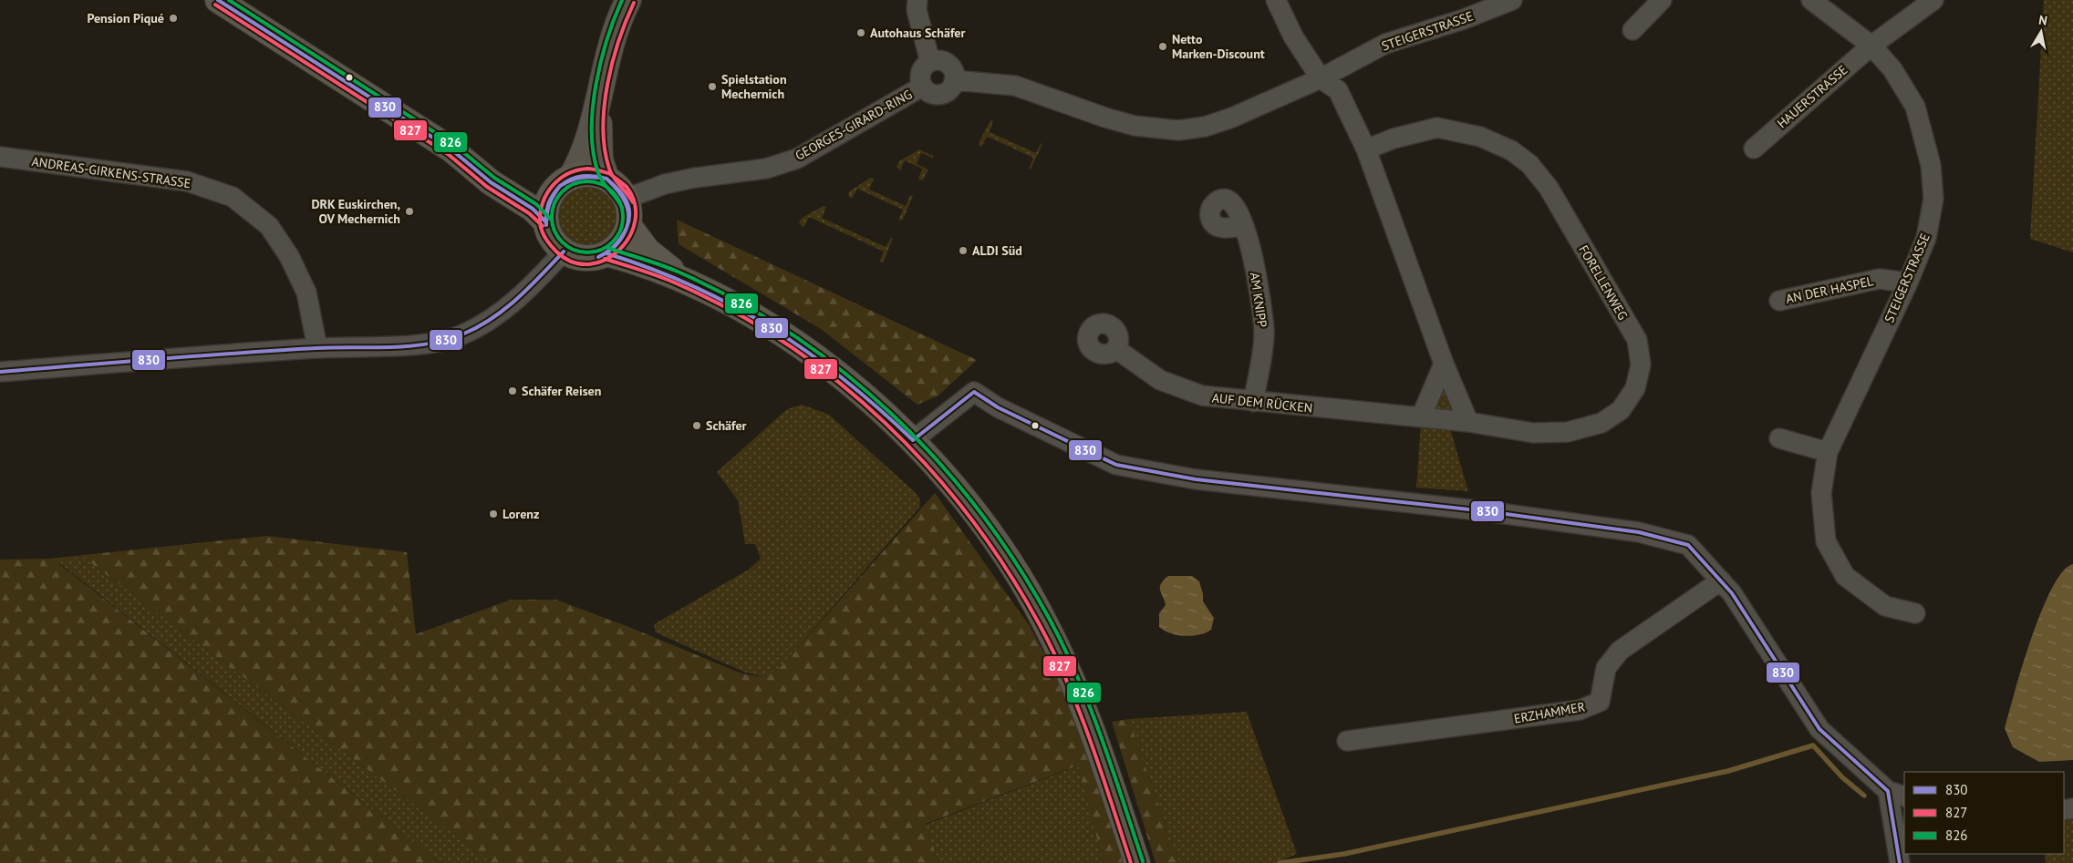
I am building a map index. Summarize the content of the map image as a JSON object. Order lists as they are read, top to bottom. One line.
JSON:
{"streets":{"street":["STEIGERSTRASSE","HAUERSTRASSE","GEORGES-GIRARD-RING","ANDREAS-GIRKENS-STRASSE","FORELLENWEG","AN DER HASPEL","AM KNIPP","AUF DEM RÜCKEN","ERZHAMMER"]},"crossings":[["STEIGERSTRASSE","HAUERSTRASSE"],["STEIGERSTRASSE","AN DER HASPEL"],["FORELLENWEG","AUF DEM RÜCKEN"],["AM KNIPP","AUF DEM RÜCKEN"]],"places":["Pension Piqué","Autohaus Schäfer","Netto Marken-Discount","Spielstation Mechernich","DRK Euskirchen, OV Mechernich","ALDI Süd","Schäfer Reisen","Schäfer","Lorenz"],"lines":["transit line 830","transit line 826","transit line 827"],"legend":["830","827","826"],"north":"top"}
